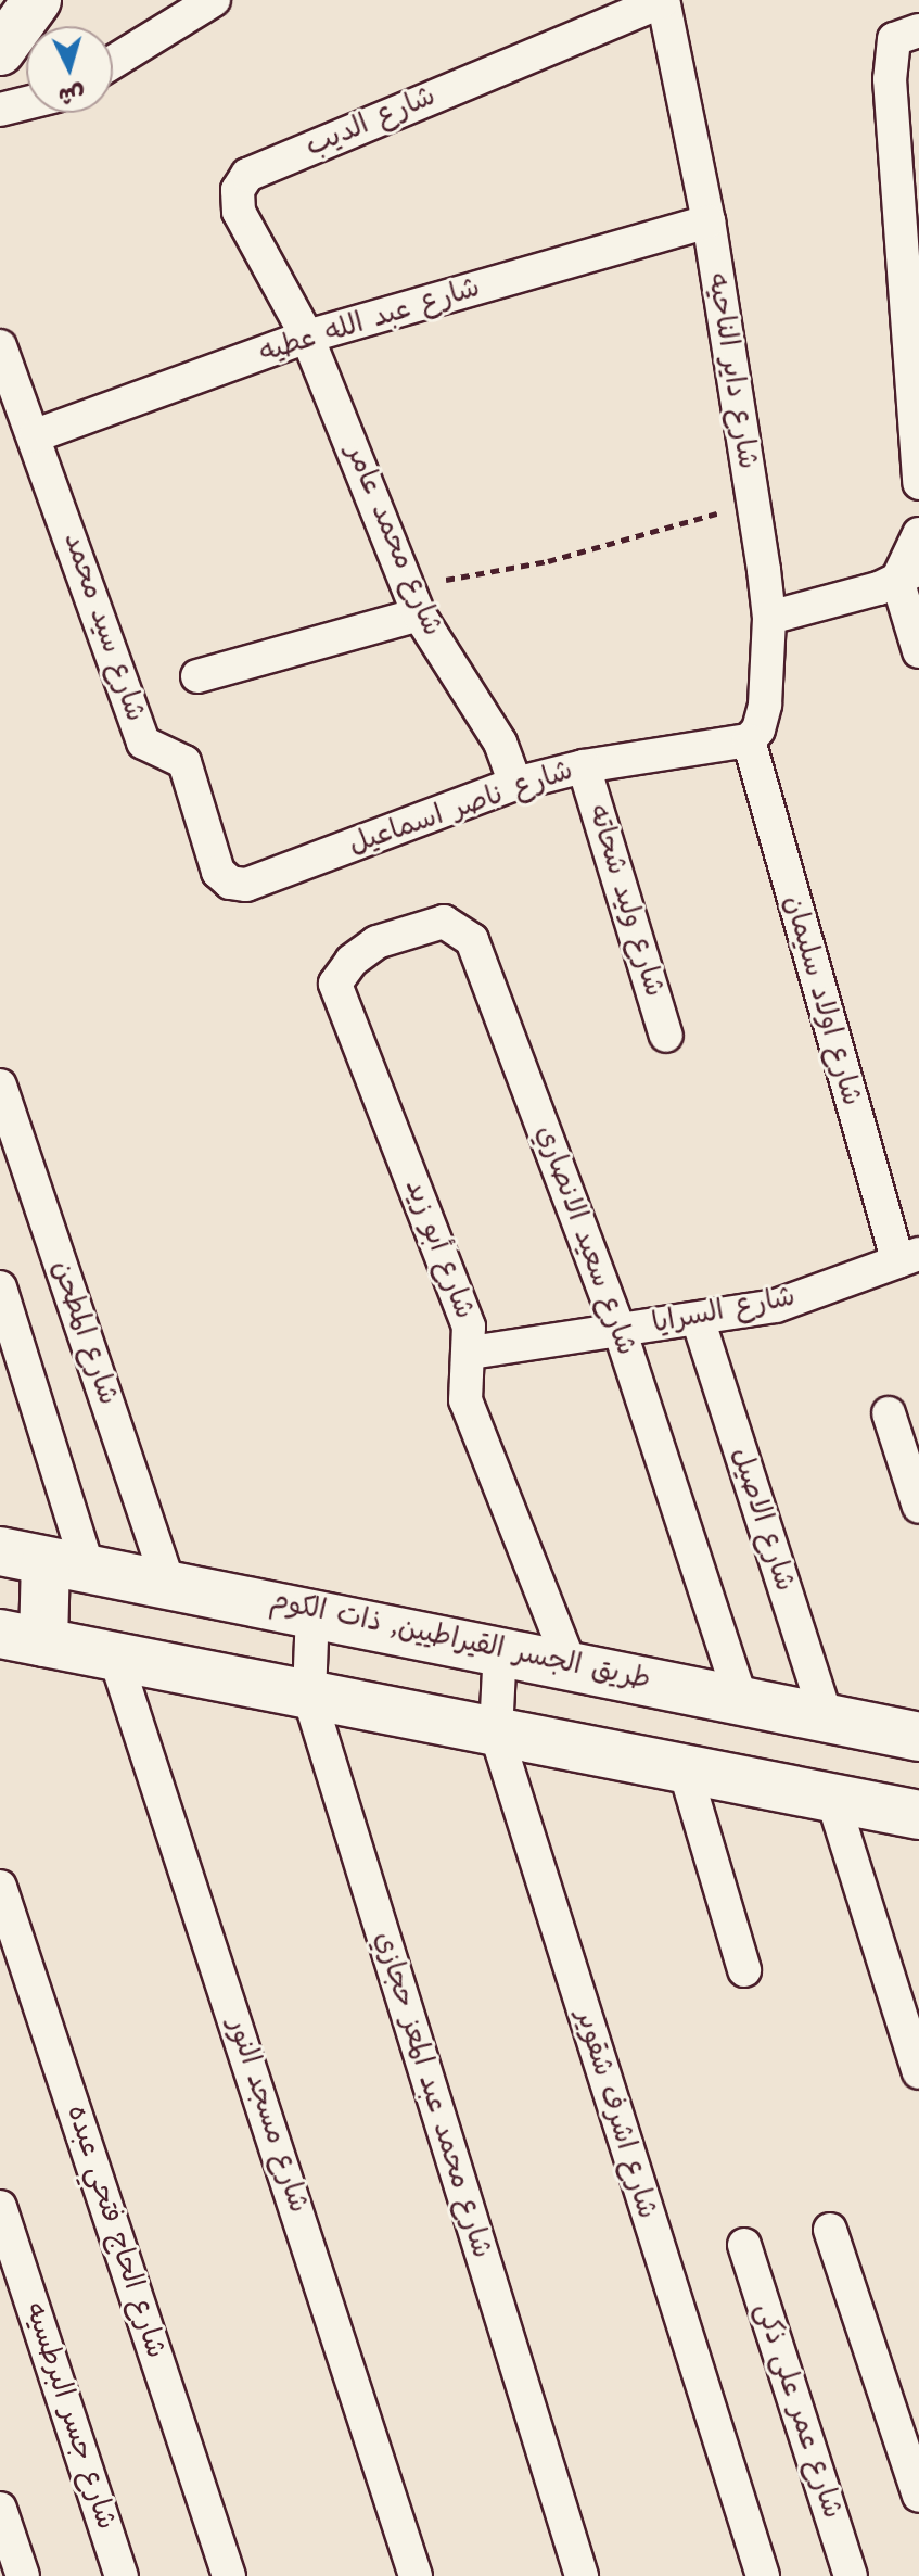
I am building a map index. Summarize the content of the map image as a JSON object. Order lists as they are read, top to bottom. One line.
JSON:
{"streets":{"street":["شارع الديب","شارع عبد الله عطيه","شارع داير الناحيه","شارع محمد عامر","شارع سيد محمد","شارع ناصر اسماعيل","شارع وليد شحاته","شارع اولاد سليمان","شارع سعيد الانصاري","شارع أبو زيد","شارع السرايا","شارع المطحن","شارع الاصيل","طريق الجسر القيراطيين, ذات الكوم","شارع محمد عبد المعز حجازي","شارع اشرف شقوير","شارع مسجد النور","شارع الحاج فتحي عبده","شارع عمر على ذكى","شارع جسر البرطسيه"]},"crossings":[["شارع الديب","شارع عبد الله عطيه"],["شارع الديب","شارع داير الناحيه"],["شارع الديب","شارع محمد عامر"],["شارع عبد الله عطيه","شارع داير الناحيه"],["شارع عبد الله عطيه","شارع محمد عامر"],["شارع عبد الله عطيه","شارع سيد محمد"],["شارع داير الناحيه","شارع ناصر اسماعيل"],["شارع داير الناحيه","شارع اولاد سليمان"],["شارع محمد عامر","شارع ناصر اسماعيل"],["شارع سيد محمد","شارع ناصر اسماعيل"],["شارع ناصر اسماعيل","شارع وليد شحاته"],["شارع ناصر اسماعيل","شارع اولاد سليمان"],["شارع اولاد سليمان","شارع السرايا"],["شارع سعيد الانصاري","شارع أبو زيد"],["شارع سعيد الانصاري","شارع السرايا"],["شارع سعيد الانصاري","طريق الجسر القيراطيين, ذات الكوم"],["شارع أبو زيد","شارع السرايا"],["شارع أبو زيد","طريق الجسر القيراطيين, ذات الكوم"],["شارع السرايا","شارع الاصيل"],["شارع المطحن","طريق الجسر القيراطيين, ذات الكوم"],["شارع الاصيل","طريق الجسر القيراطيين, ذات الكوم"],["طريق الجسر القيراطيين, ذات الكوم","شارع محمد عبد المعز حجازي"],["طريق الجسر القيراطيين, ذات الكوم","شارع اشرف شقوير"]],"north":"bottom"}
